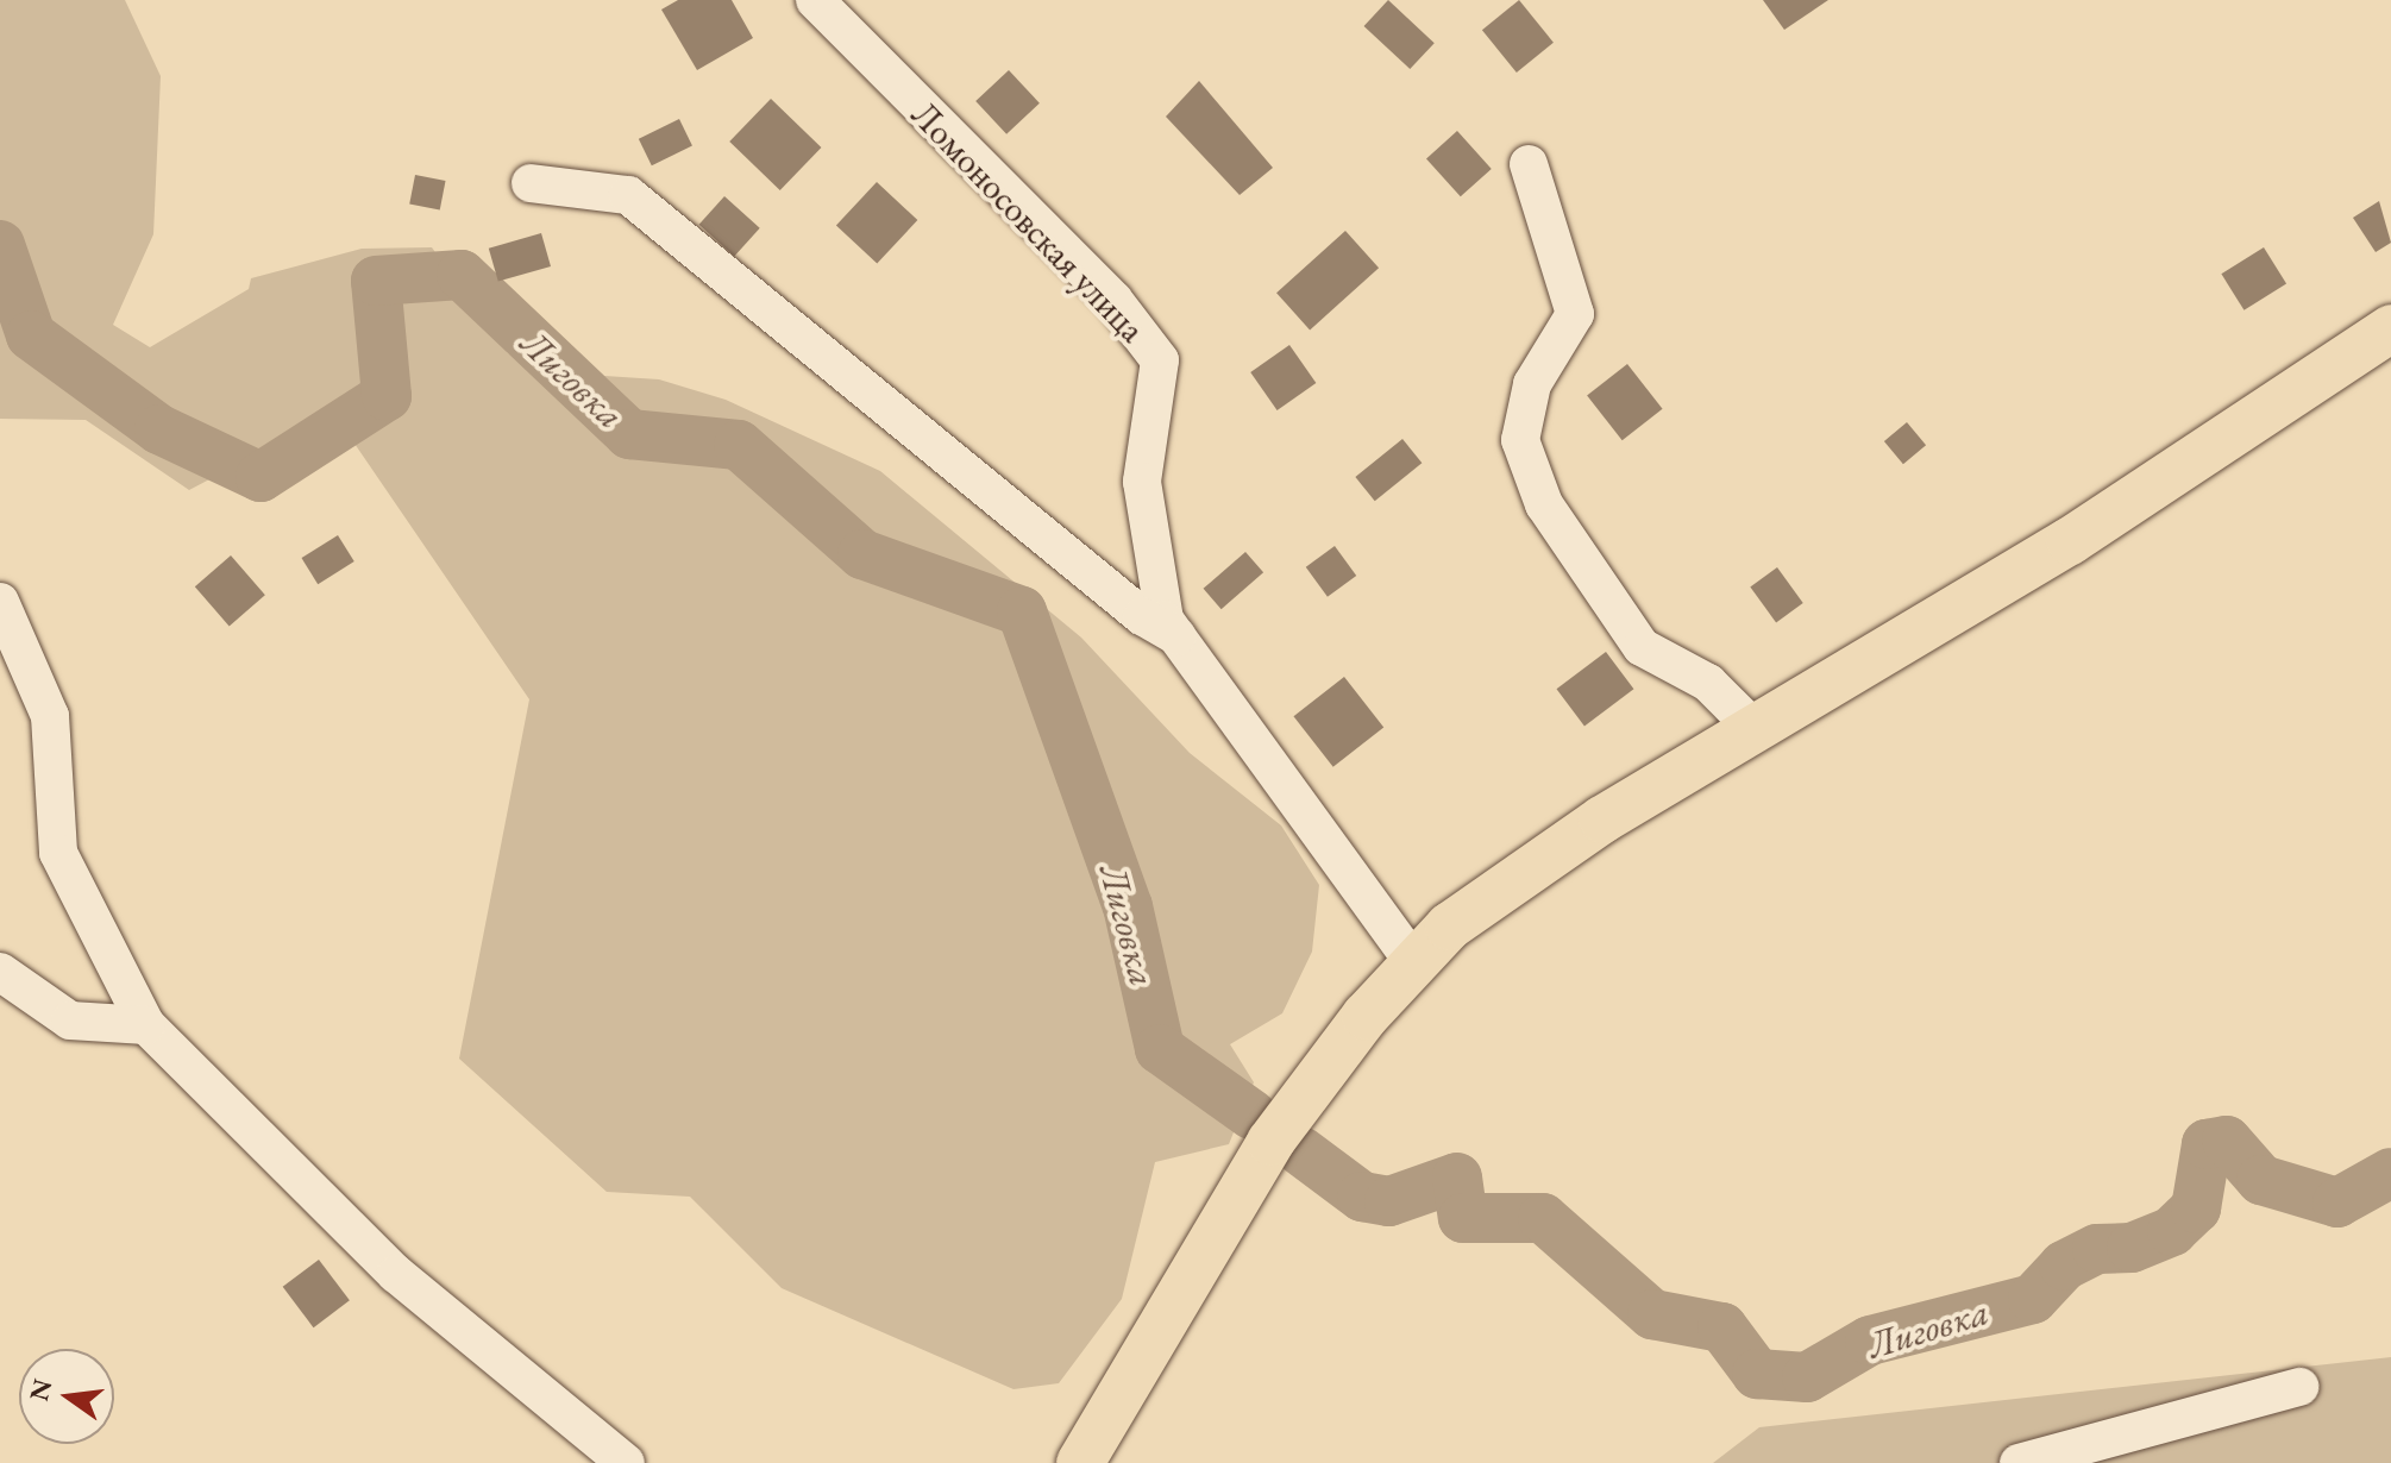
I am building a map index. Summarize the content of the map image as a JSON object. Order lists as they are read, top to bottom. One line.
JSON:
{"streets":{"street":["Ломоносовская улица"]},"water":["Лиговка"],"north":"left"}
